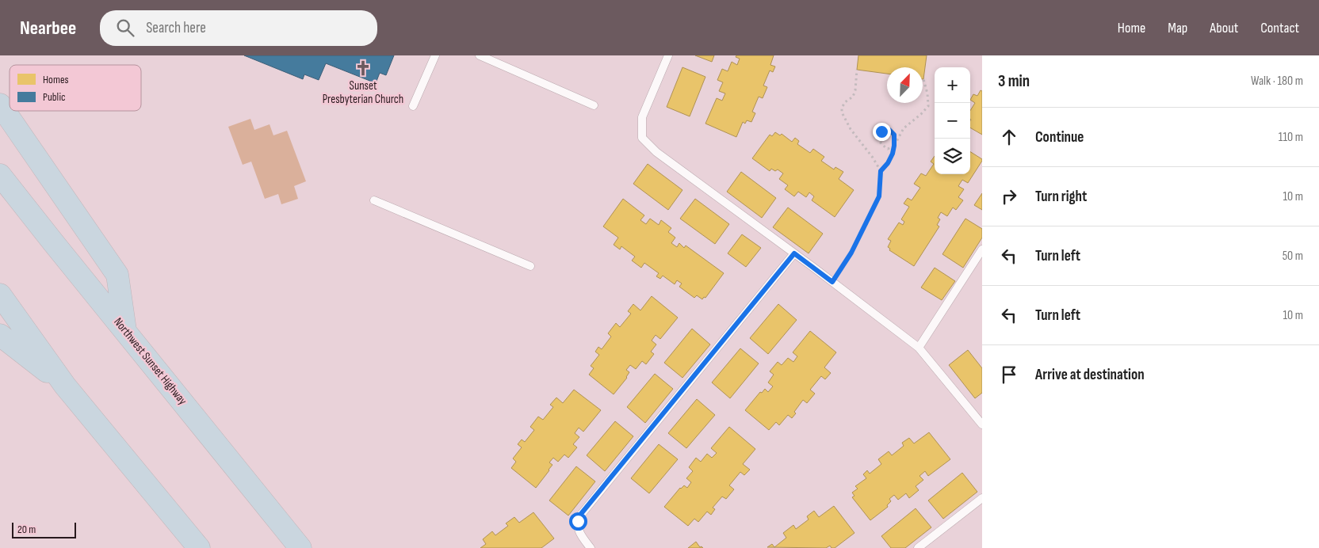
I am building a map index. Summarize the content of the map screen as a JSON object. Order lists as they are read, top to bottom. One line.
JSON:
{"streets":{"highway":["Northwest Sunset Highway"]},"places":{"church":["Sunset Presbyterian Church"]},"legend":["Homes","Public"],"scale_bar":"20 m","north":"top right","page":{"header":"Nearbee","search":"Search here","nav":["Home","Map","About","Contact"],"heading":["3 min","Walk · 180 m"],"map_buttons":["+","−"],"list":[["Continue","110 m"],["Turn right","10 m"],["Turn left","50 m"],["Turn left","10 m"],"Arrive at destination"],"scale":"20 m"}}
